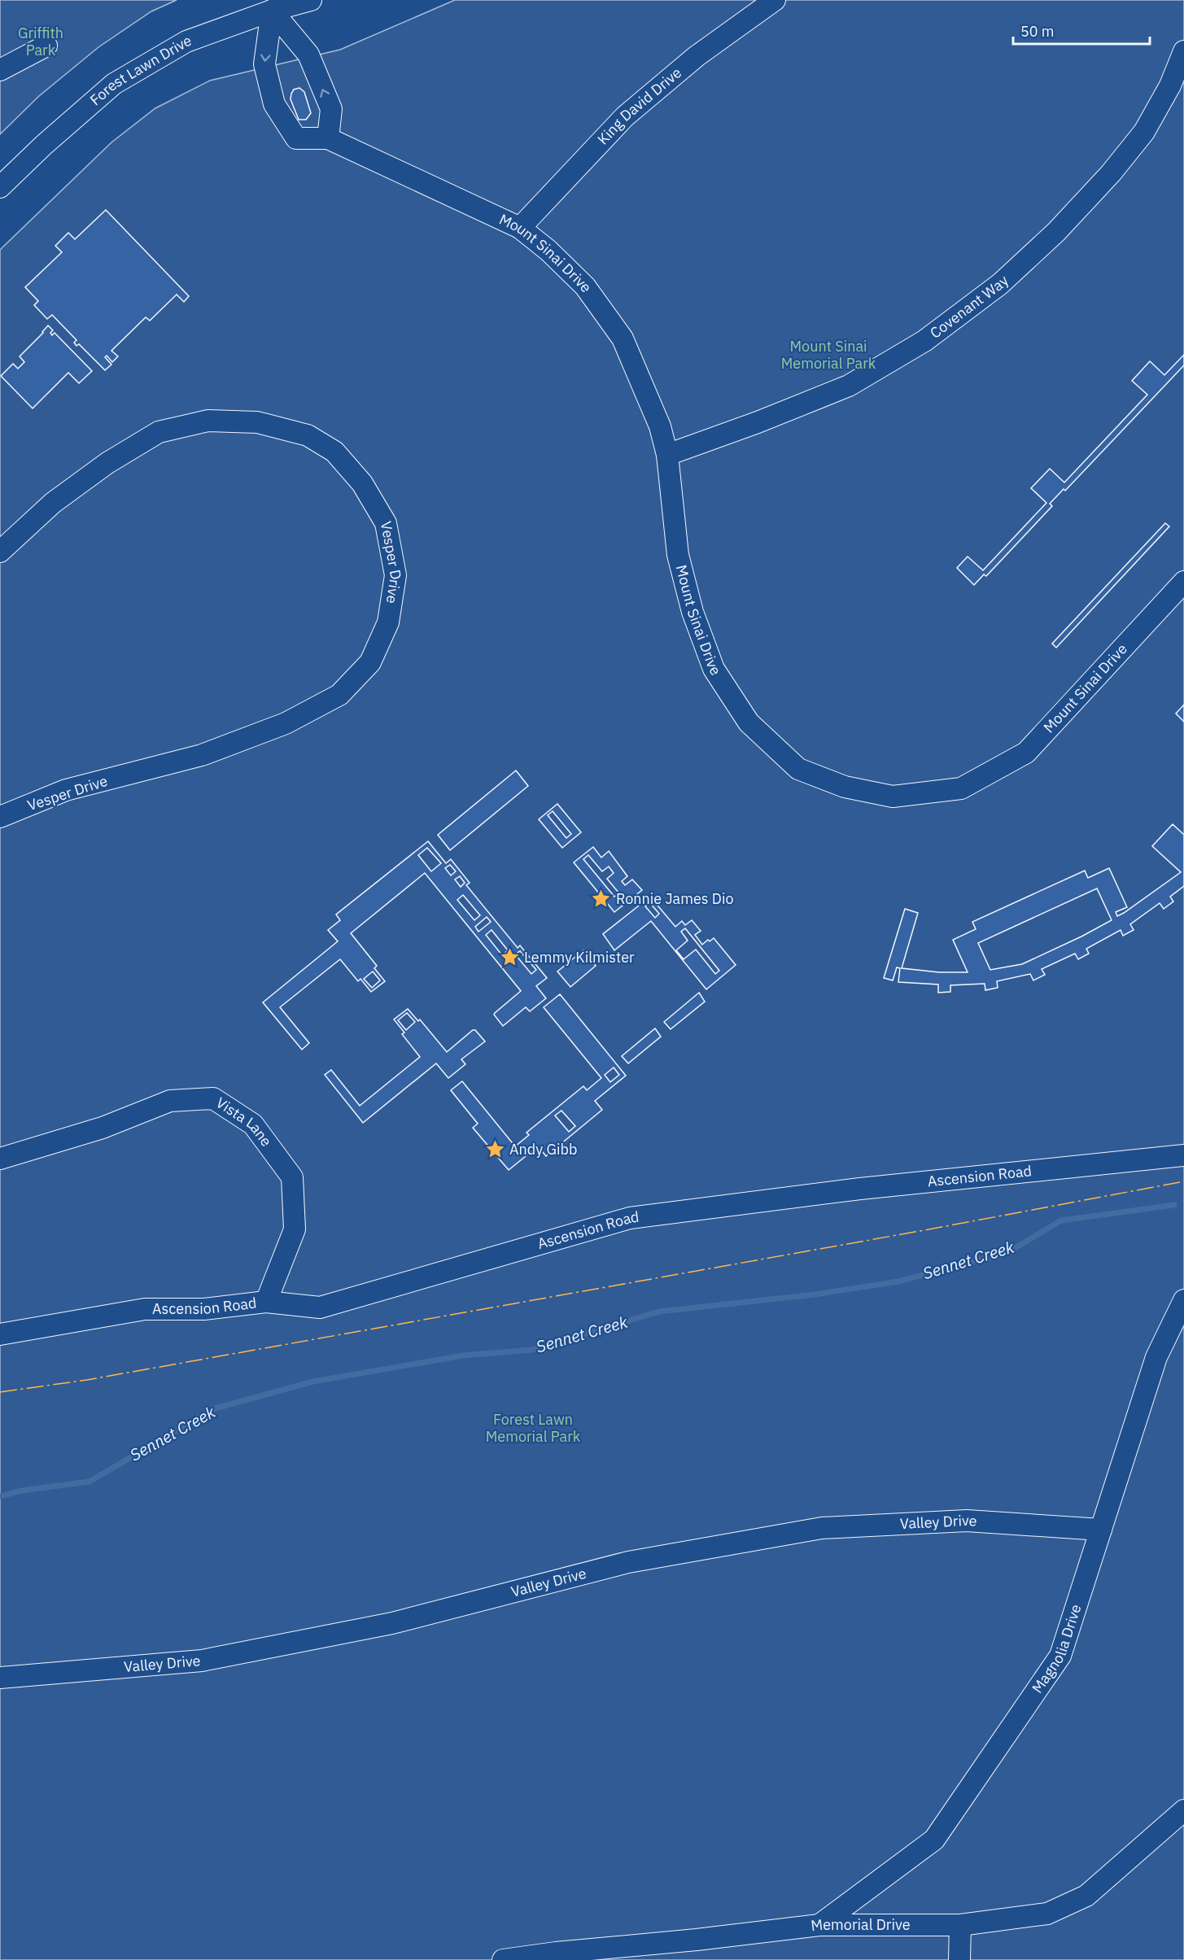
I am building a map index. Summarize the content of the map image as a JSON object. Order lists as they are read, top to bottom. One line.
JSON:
{"streets":{"street":["Forest Lawn Drive","King David Drive","Mount Sinai Drive","Covenant Way","Vesper Drive","Vista Lane","Ascension Road","Valley Drive","Magnolia Drive","Memorial Drive"]},"crossings":[["Forest Lawn Drive","Mount Sinai Drive"],["King David Drive","Mount Sinai Drive"],["Mount Sinai Drive","Covenant Way"],["Vista Lane","Ascension Road"],["Valley Drive","Magnolia Drive"],["Magnolia Drive","Memorial Drive"]],"water":["Sennet Creek"],"parks":["Griffith Park","Mount Sinai Memorial Park","Forest Lawn Memorial Park"],"places":{"place":["Ronnie James Dio","Lemmy Kilmister","Andy Gibb"]},"scale_bar":"50 m"}
